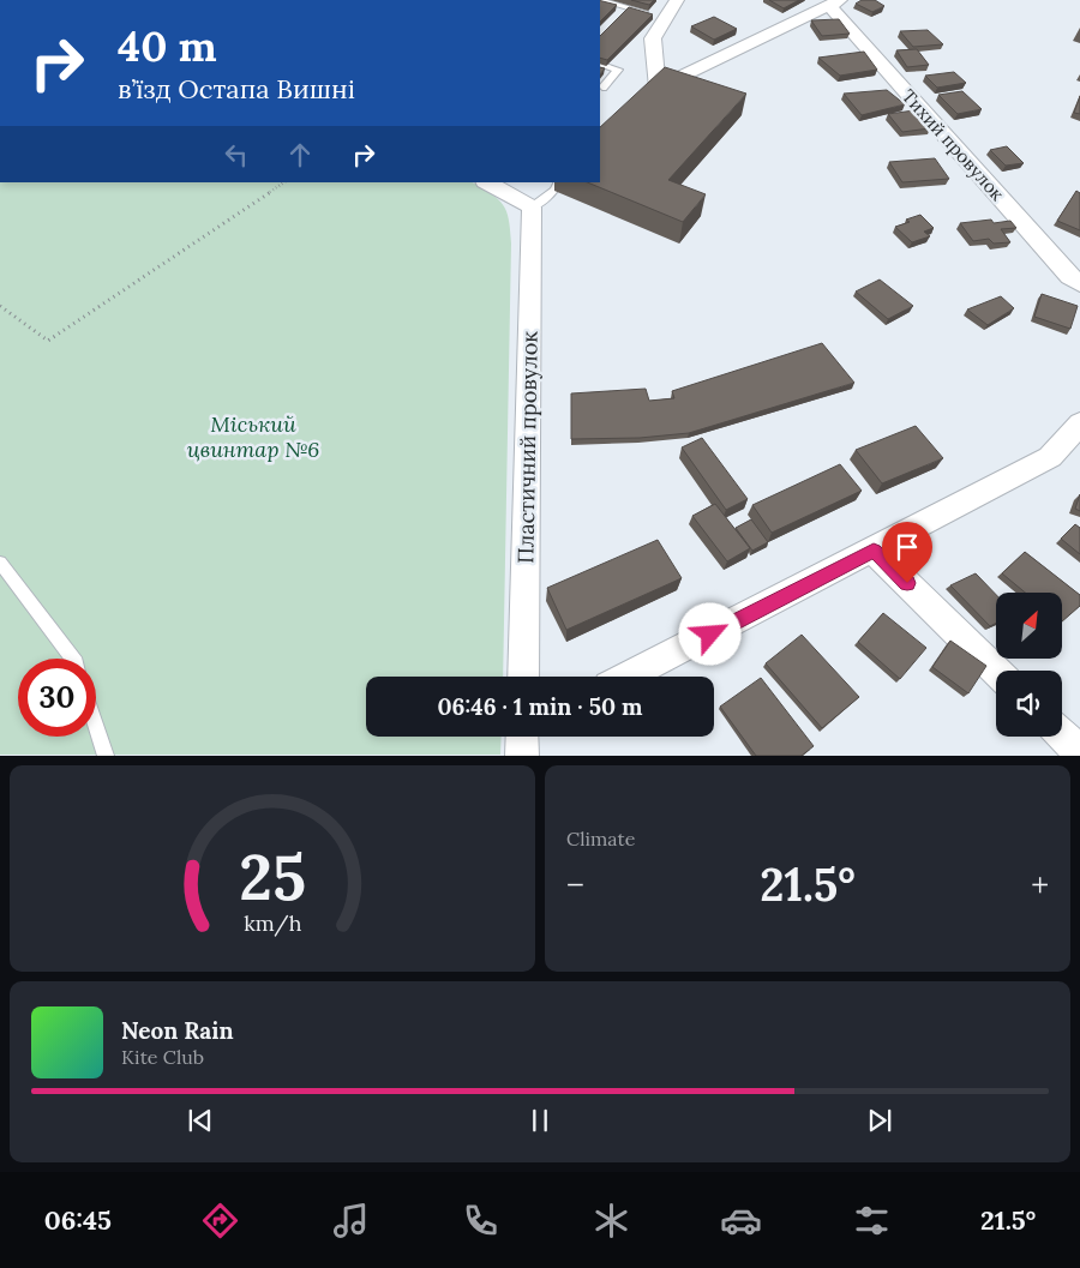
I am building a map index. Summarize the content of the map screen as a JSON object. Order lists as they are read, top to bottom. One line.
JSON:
{"streets":{"street":["Тихий провулок","Пластичний провулок"]},"parks":["Міський цвинтар №6"],"north":"top right","page":{"turn":["40 m","в’їзд Остапа Вишні"],"limit":"30","trip":"06:46 · 1 min · 50 m","tile":"Climate","heat":["−","21.5°","+"],"song":["Neon Rain","Kite Club"],"tabs":["06:45","21.5°"],"gauge":["25","km/h"]}}
